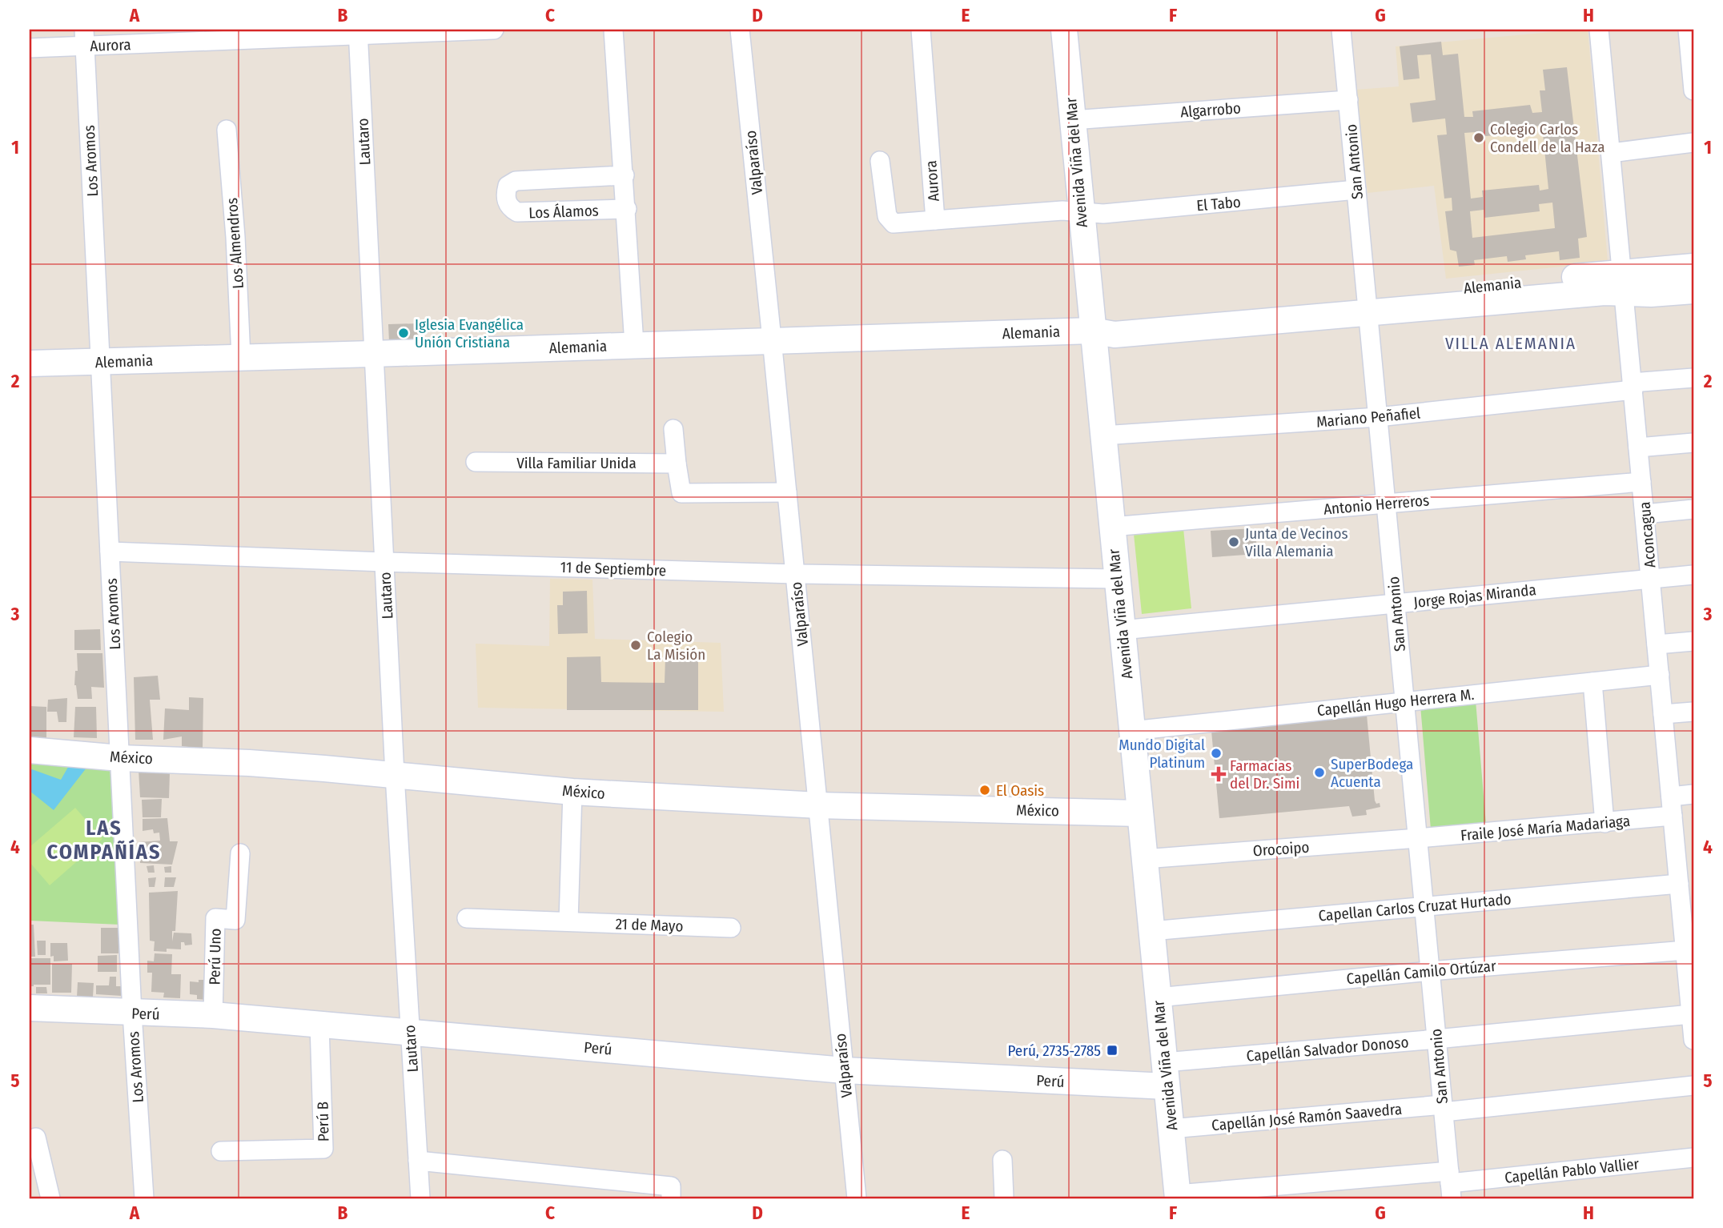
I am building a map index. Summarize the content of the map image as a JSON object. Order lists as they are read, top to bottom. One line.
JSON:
{"streets":{"main road":["Avenida Viña del Mar","Alemania","México","Perú"],"street":["Aurora","Algarrobo","Lautaro","Los Aromos","San Antonio","Valparaíso","El Tabo","Los Álamos","Los Almendros","Mariano Peñafiel","Villa Familiar Unida","Antonio Herreros","Aconcagua","11 de Septiembre","Jorge Rojas Miranda","Capellán Hugo Herrera M.","Fraile José María Madariaga","Orocoipo","Capellan Carlos Cruzat Hurtado","21 de Mayo","Perú Uno","Capellán Camilo Ortúzar","Capellán Salvador Donoso","Capellán José Ramón Saavedra","Perú B","Capellán Pablo Vallier"]},"crossings":[["Aurora","Lautaro"],["Aurora","Los Aromos"],["Aurora","Avenida Viña del Mar"],["Aurora","El Tabo"],["Algarrobo","San Antonio"],["Algarrobo","Avenida Viña del Mar"],["Lautaro","Alemania"],["Lautaro","11 de Septiembre"],["Lautaro","México"],["Lautaro","Perú"],["Los Aromos","Alemania"],["Los Aromos","11 de Septiembre"],["Los Aromos","México"],["Los Aromos","Perú"],["San Antonio","El Tabo"],["San Antonio","Alemania"],["San Antonio","Mariano Peñafiel"],["San Antonio","Antonio Herreros"],["San Antonio","Jorge Rojas Miranda"],["San Antonio","Capellán Hugo Herrera M."],["San Antonio","Fraile José María Madariaga"],["San Antonio","Orocoipo"],["San Antonio","Capellan Carlos Cruzat Hurtado"],["San Antonio","Capellán Camilo Ortúzar"],["San Antonio","Capellán Salvador Donoso"],["San Antonio","Capellán José Ramón Saavedra"],["San Antonio","Capellán Pablo Vallier"],["Valparaíso","Alemania"],["Valparaíso","11 de Septiembre"],["Valparaíso","México"],["Valparaíso","Perú"],["Avenida Viña del Mar","El Tabo"],["Avenida Viña del Mar","Alemania"],["Avenida Viña del Mar","Mariano Peñafiel"],["Avenida Viña del Mar","Antonio Herreros"],["Avenida Viña del Mar","11 de Septiembre"],["Avenida Viña del Mar","Jorge Rojas Miranda"],["Avenida Viña del Mar","Capellán Hugo Herrera M."],["Avenida Viña del Mar","México"],["Avenida Viña del Mar","Orocoipo"],["Avenida Viña del Mar","Capellan Carlos Cruzat Hurtado"],["Avenida Viña del Mar","Capellán Camilo Ortúzar"],["Avenida Viña del Mar","Perú"],["Avenida Viña del Mar","Capellán Salvador Donoso"],["Avenida Viña del Mar","Capellán José Ramón Saavedra"],["Avenida Viña del Mar","Capellán Pablo Vallier"],["Los Almendros","Alemania"],["Alemania","Aconcagua"],["Mariano Peñafiel","Aconcagua"],["Antonio Herreros","Aconcagua"],["Aconcagua","Jorge Rojas Miranda"],["Aconcagua","Capellán Hugo Herrera M."],["Aconcagua","Fraile José María Madariaga"],["Aconcagua","Capellan Carlos Cruzat Hurtado"],["Aconcagua","Capellán Camilo Ortúzar"],["Aconcagua","Capellán Salvador Donoso"],["Fraile José María Madariaga","Orocoipo"],["Perú Uno","Perú"],["Perú","Capellán Salvador Donoso"],["Perú","Perú B"]],"districts":["VILLA ALEMANIA","LAS COMPAÑÍAS"],"places":{"other":["Colegio Carlos Condell de la Haza","Iglesia Evangélica Unión Cristiana","Junta de Vecinos Villa Alemania","Colegio La Misión","Mundo Digital Platinum","SuperBodega Acuenta","El Oasis"],"health":["Farmacias del Dr. Simi"],"transit":["Perú, 2735-2785"]},"grid":{"columns":["A","B","C","D","E","F","G","H"],"rows":["1","2","3","4","5"]}}
